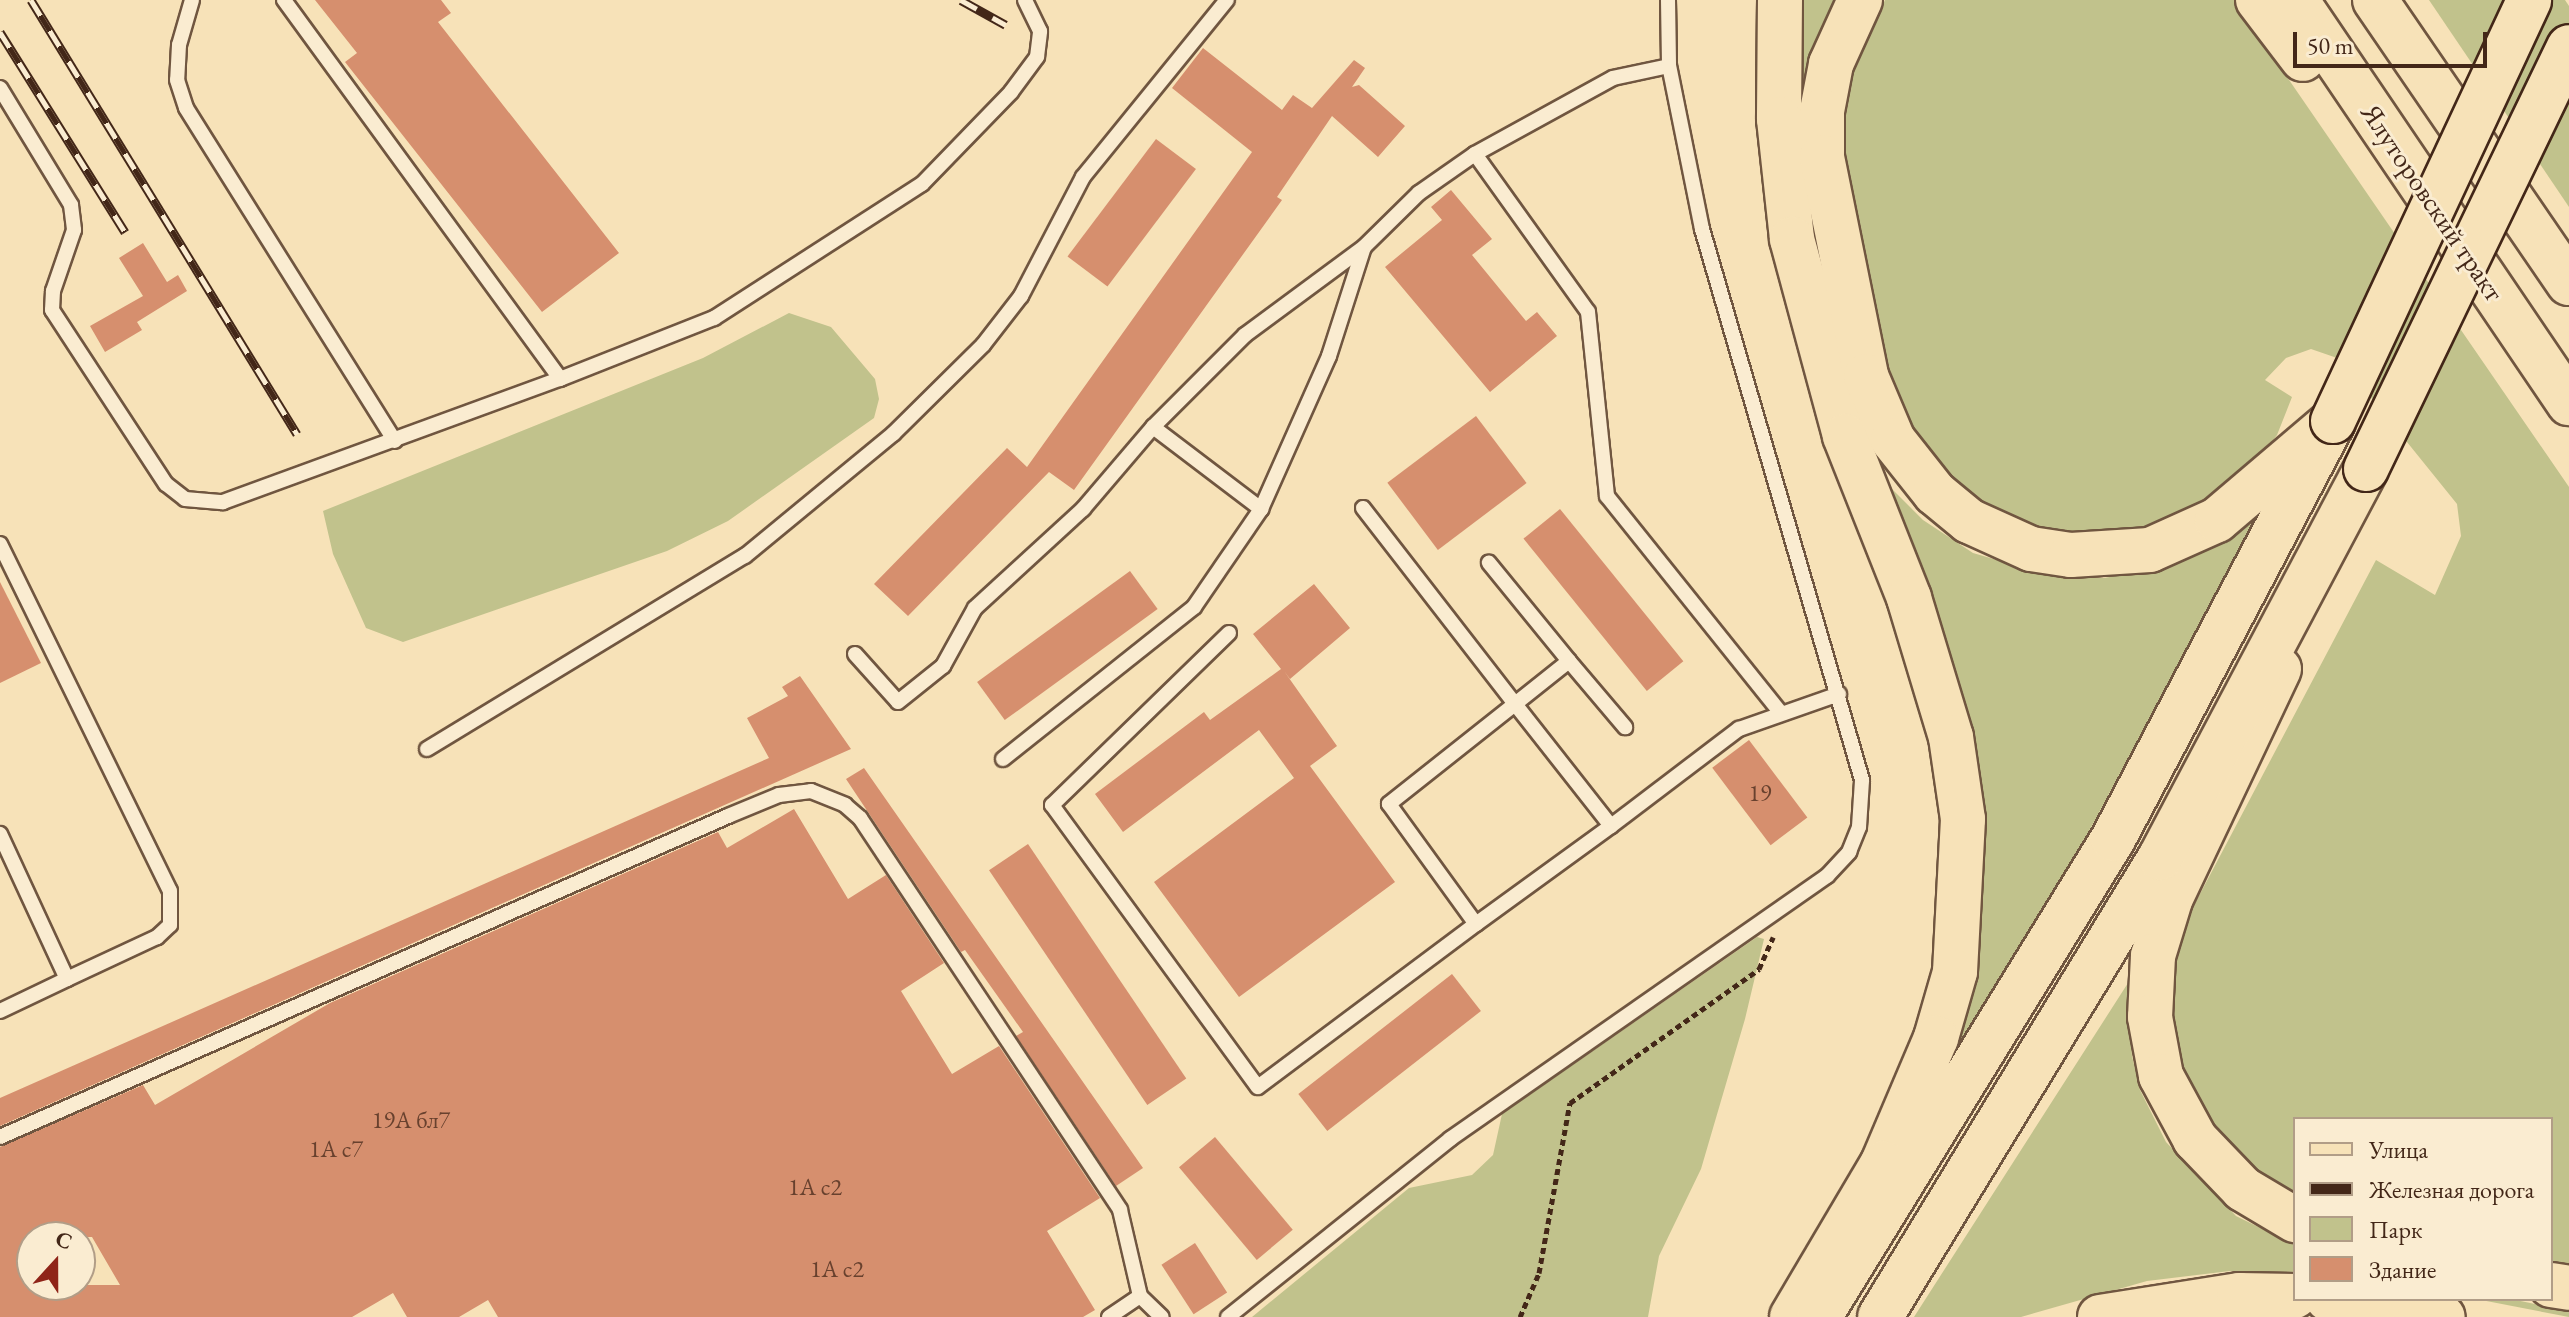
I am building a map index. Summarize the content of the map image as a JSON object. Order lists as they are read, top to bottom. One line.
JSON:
{"streets":{"main road":["Ялуторовский тракт"]},"house_numbers":["19","19А бл7","1А с7","1А с2","1А с2"],"legend":["Улица","Железная дорога","Парк","Здание"],"scale_bar":"50 m","north":"top"}
